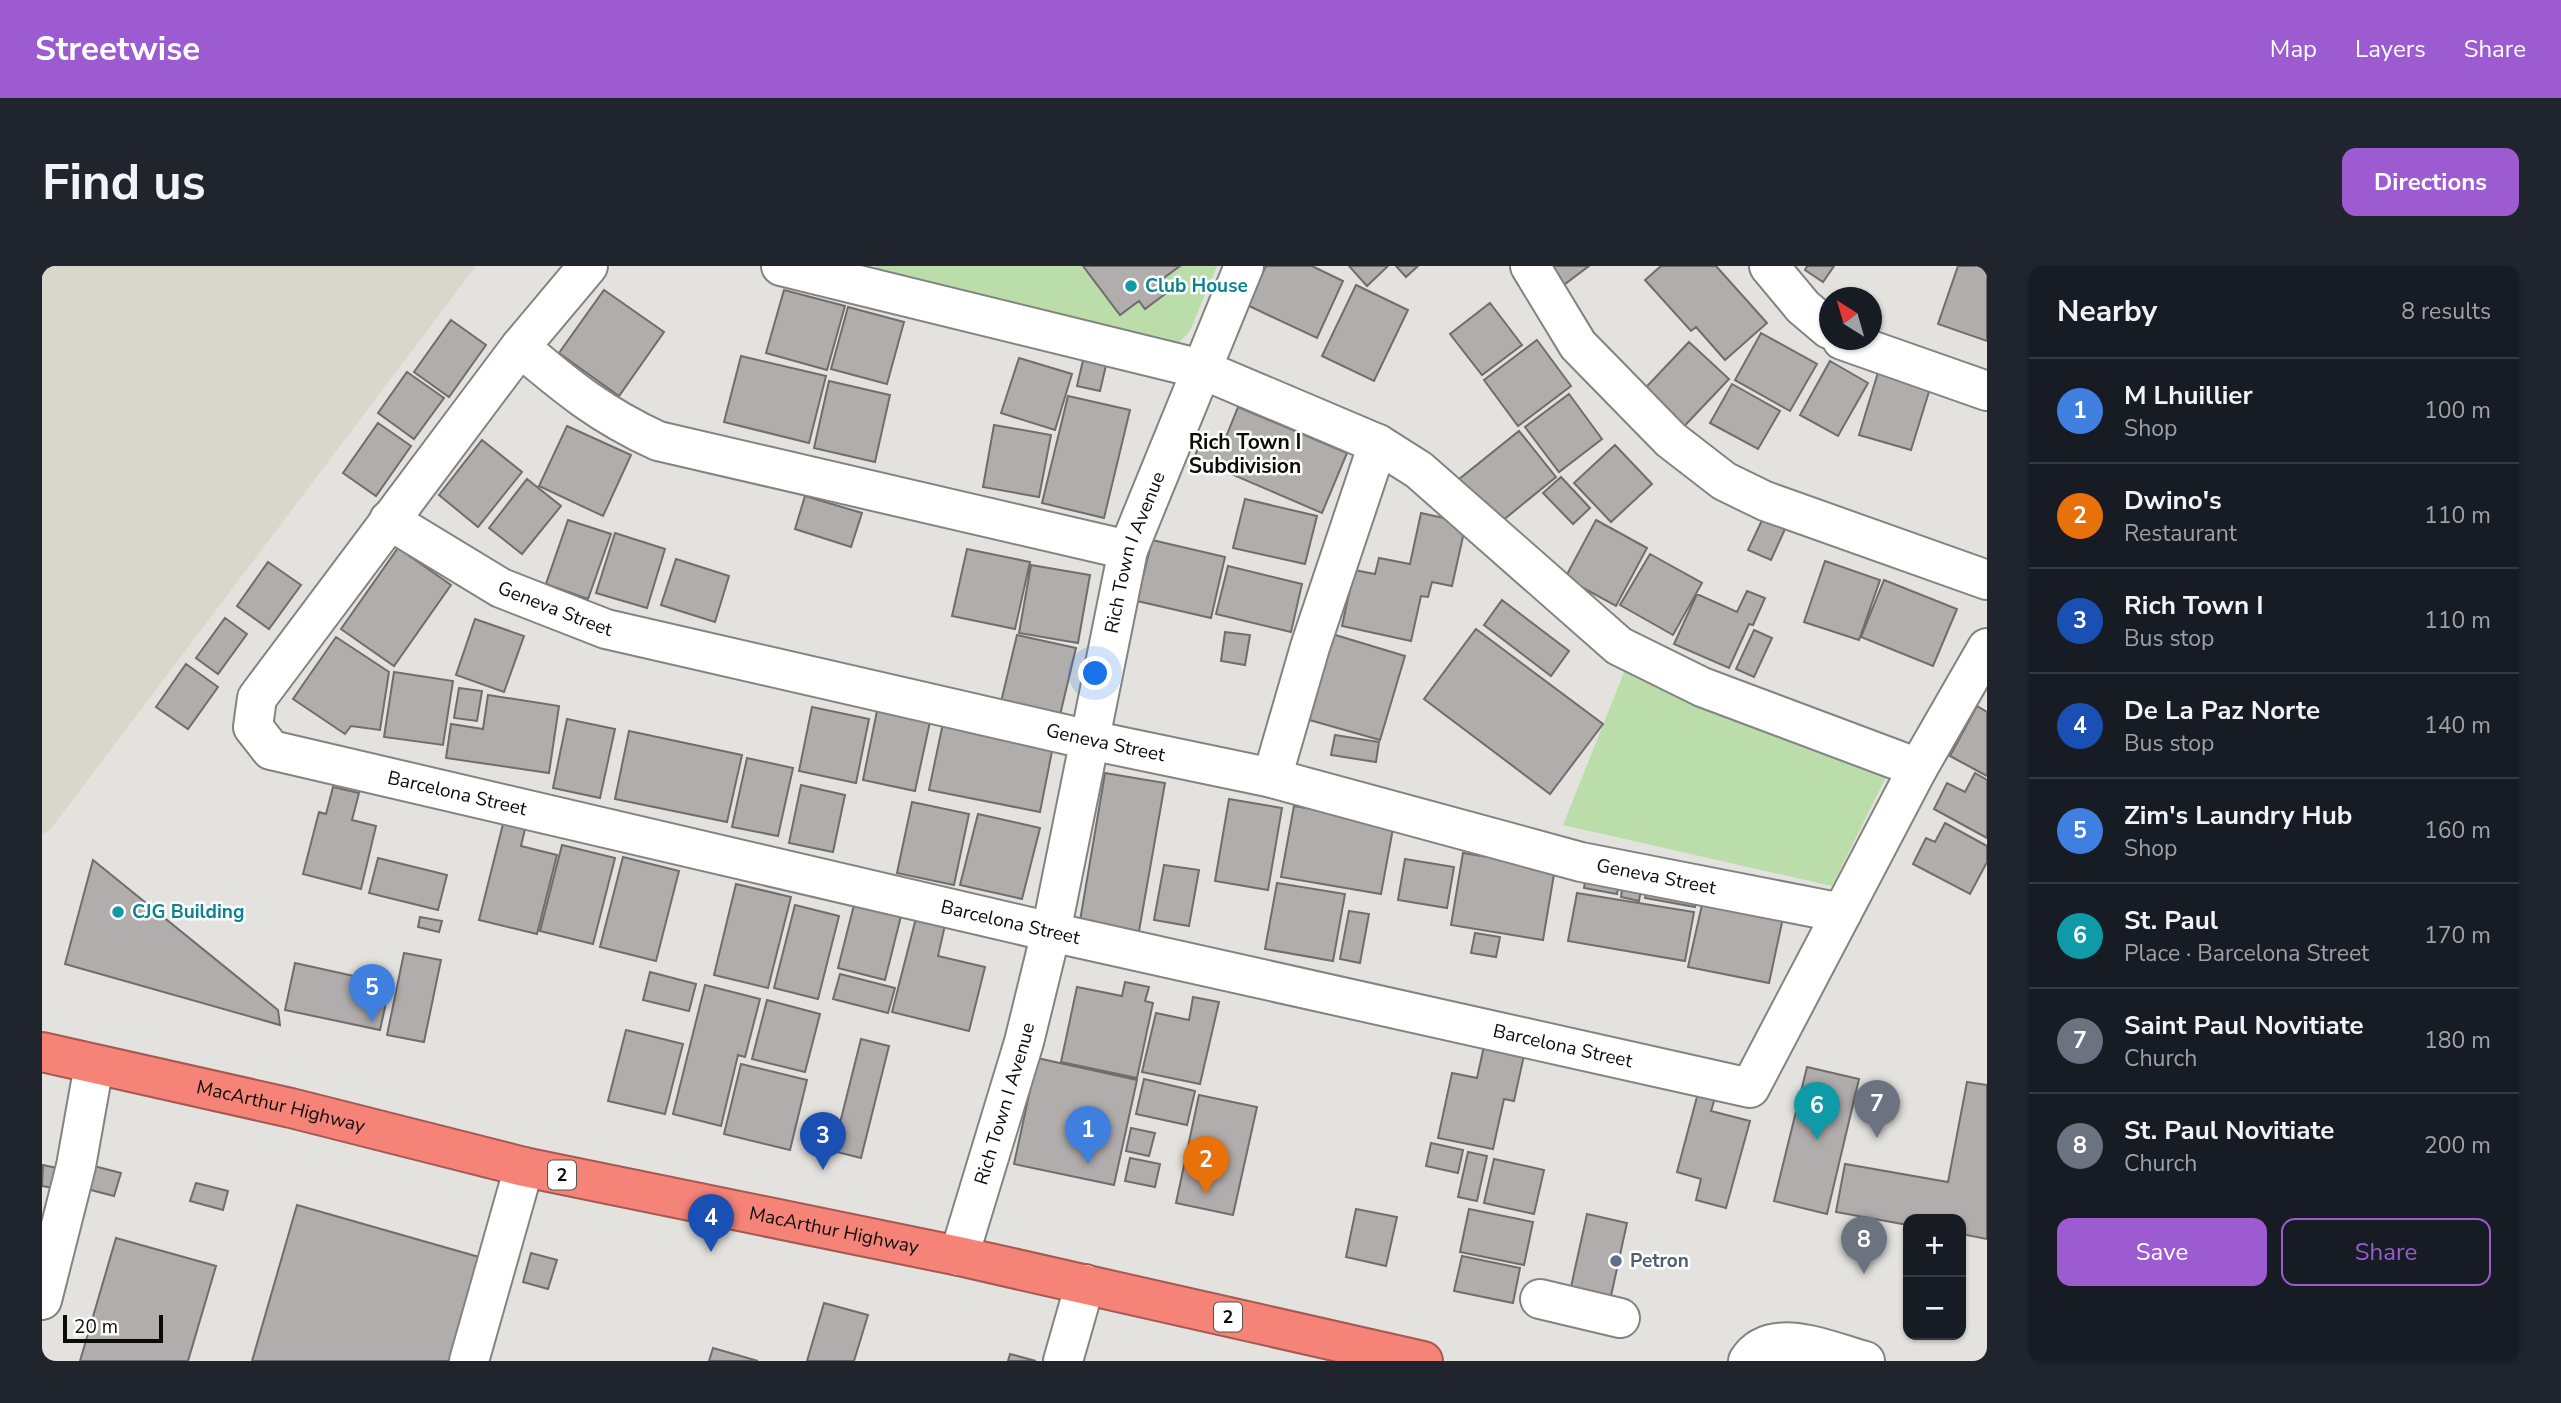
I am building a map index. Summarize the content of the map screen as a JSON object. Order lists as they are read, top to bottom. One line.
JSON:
{"streets":{"highway":["MacArthur Highway","2"],"street":["Rich Town I Avenue","Geneva Street","Barcelona Street"]},"crossings":[["Rich Town I Avenue","Geneva Street"],["Rich Town I Avenue","Barcelona Street"],["Rich Town I Avenue","MacArthur Highway"],["Geneva Street","Barcelona Street"]],"districts":["Rich Town I Subdivision"],"places":["Club House","CJG Building","Petron"],"scale_bar":"20 m","north":"top left","page":{"header":"Streetwise","nav":["Map","Layers","Share"],"buttons":["Directions",["Save","Share"]],"title":"Find us","heading":["Nearby","8 results"],"list":[{"mark":"1","name":"M Lhuillier","note":"Shop","value":"100 m"},{"mark":"2","name":"Dwino's","note":"Restaurant","value":"110 m"},{"mark":"3","name":"Rich Town I","note":"Bus stop","value":"110 m"},{"mark":"4","name":"De La Paz Norte","note":"Bus stop","value":"140 m"},{"mark":"5","name":"Zim's Laundry Hub","note":"Shop","value":"160 m"},{"mark":"6","name":"St. Paul","note":"Place · Barcelona Street","value":"170 m"},{"mark":"7","name":"Saint Paul Novitiate","note":"Church","value":"180 m"},{"mark":"8","name":"St. Paul Novitiate","note":"Church","value":"200 m"}],"pins":["5","7","6","1","3","2","4","8"],"map_buttons":["+","−"],"scale":"20 m"}}
